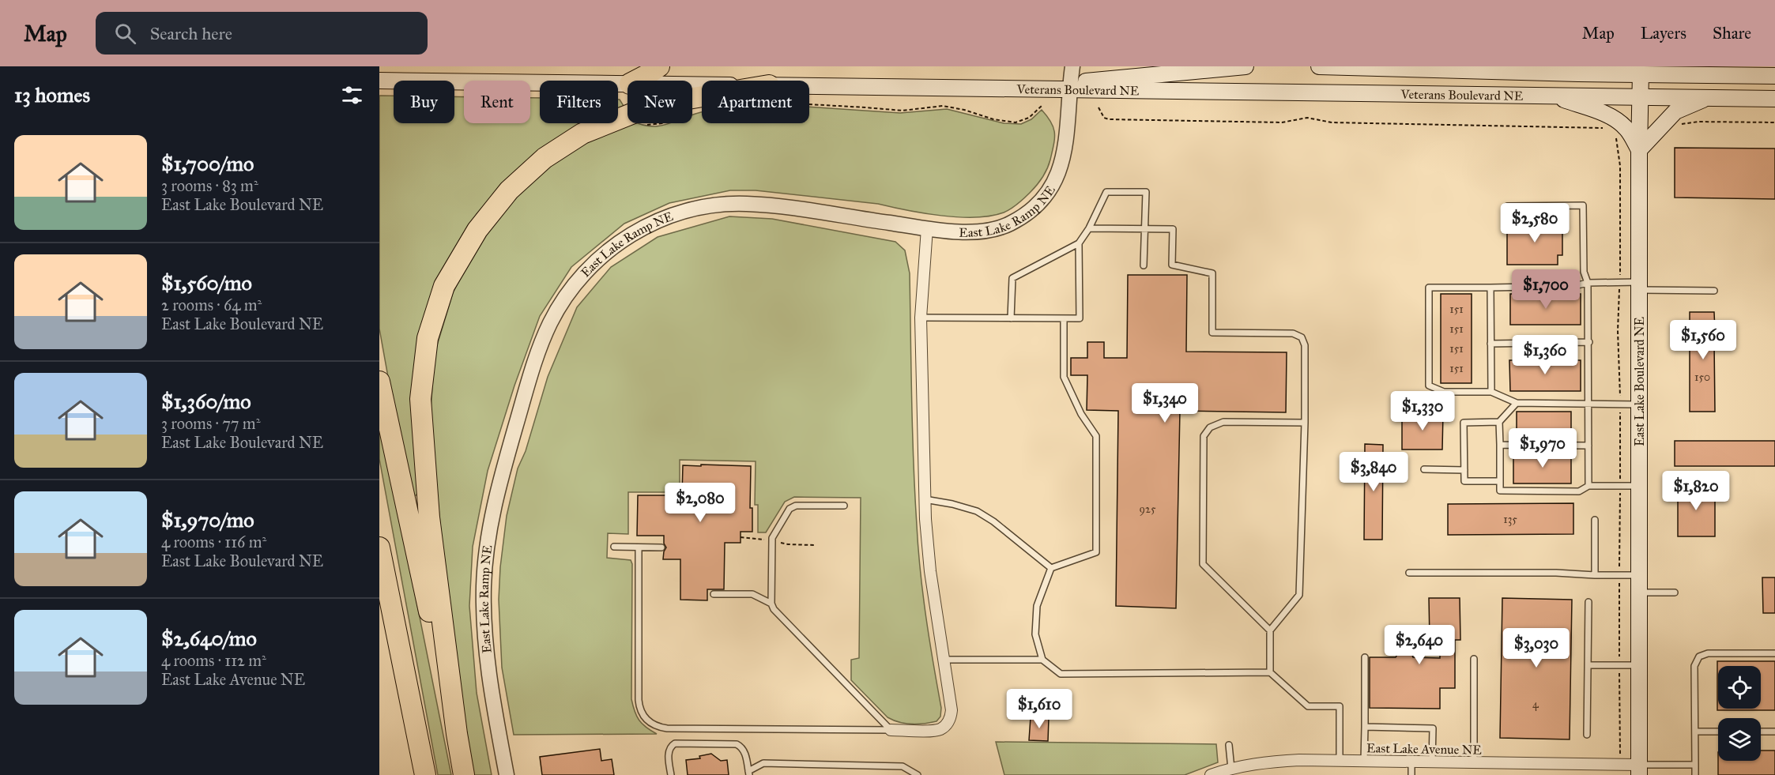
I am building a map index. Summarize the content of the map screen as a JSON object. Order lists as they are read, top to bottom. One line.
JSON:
{"streets":{"main road":["Veterans Boulevard NE","East Lake Boulevard NE"],"street":["East Lake Ramp NE","East Lake Avenue NE"]},"crossings":[["Veterans Boulevard NE","East Lake Ramp NE"],["Veterans Boulevard NE","East Lake Boulevard NE"],["East Lake Boulevard NE","East Lake Avenue NE"]],"house_numbers":["151","151","151","151","150","925","135","4"],"page":{"header":"Map","search":"Search here","nav":["Map","Layers","Share"],"heading":"13 homes","chip":["Buy","Rent","Filters","New","Apartment"],"list":[{"name":"$1,700/mo","note":"3 rooms · 83 m² · East Lake Boulevard NE"},{"name":"$1,560/mo","note":"2 rooms · 64 m² · East Lake Boulevard NE"},{"name":"$1,360/mo","note":"3 rooms · 77 m² · East Lake Boulevard NE"},{"name":"$1,970/mo","note":"4 rooms · 116 m² · East Lake Boulevard NE"},{"name":"$2,640/mo","note":"4 rooms · 112 m² · East Lake Avenue NE"}],"price":["$2,580","$1,700","$1,560","$1,360","$1,340","$1,330","$1,970","$3,840","$1,820","$2,080","$2,640","$3,030","$1,610"]}}
